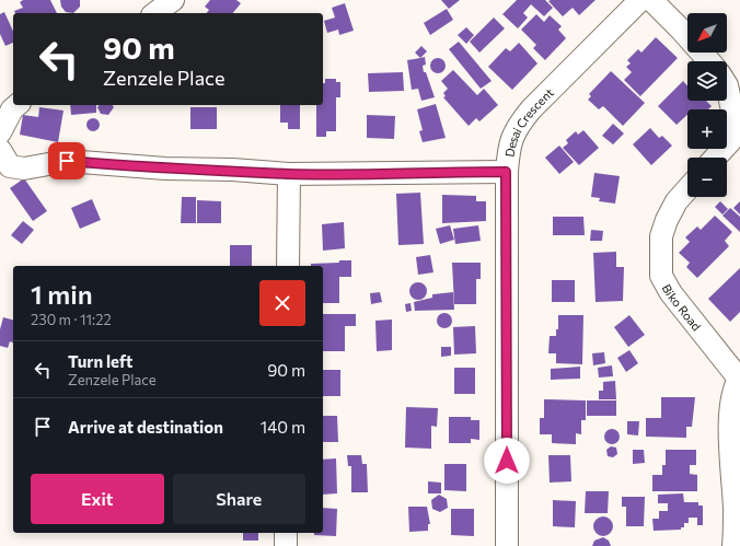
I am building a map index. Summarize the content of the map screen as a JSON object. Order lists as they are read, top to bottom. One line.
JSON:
{"streets":{"street":["Desai Crescent","Biko Road"]},"north":"bottom left","page":{"map_buttons":["+","−"],"turn":["90 m","Zenzele Place"],"heading":["1 min","230 m · 11:22"],"list":[{"name":"Turn left","note":"Zenzele Place","value":"90 m"},{"name":"Arrive at destination","value":"140 m"}],"buttons":["Exit","Share"]}}
